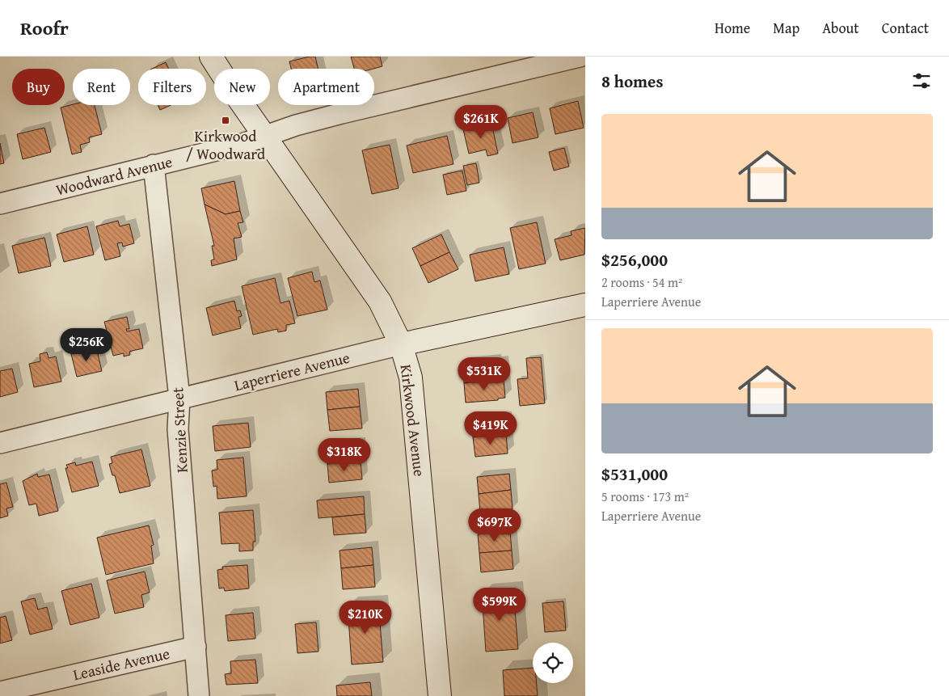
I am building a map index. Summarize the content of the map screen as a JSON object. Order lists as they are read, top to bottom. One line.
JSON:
{"streets":{"main road":["Laperriere Avenue","Kirkwood Avenue"],"street":["Woodward Avenue","Kenzie Street","Leaside Avenue"]},"crossings":[["Woodward Avenue","Kirkwood Avenue"],["Woodward Avenue","Kenzie Street"],["Laperriere Avenue","Kirkwood Avenue"],["Laperriere Avenue","Kenzie Street"],["Kenzie Street","Leaside Avenue"]],"places":{"transit":["Kirkwood / Woodward"]},"page":{"header":"Roofr","nav":["Home","Map","About","Contact"],"heading":"8 homes","chip":["Buy","Rent","Filters","New","Apartment"],"price":["$261K","$256K","$531K","$419K","$318K","$697K","$599K","$210K"],"list":[{"name":"$256,000","note":"2 rooms · 54 m² · Laperriere Avenue"},{"name":"$531,000","note":"5 rooms · 173 m² · Laperriere Avenue"}]}}
